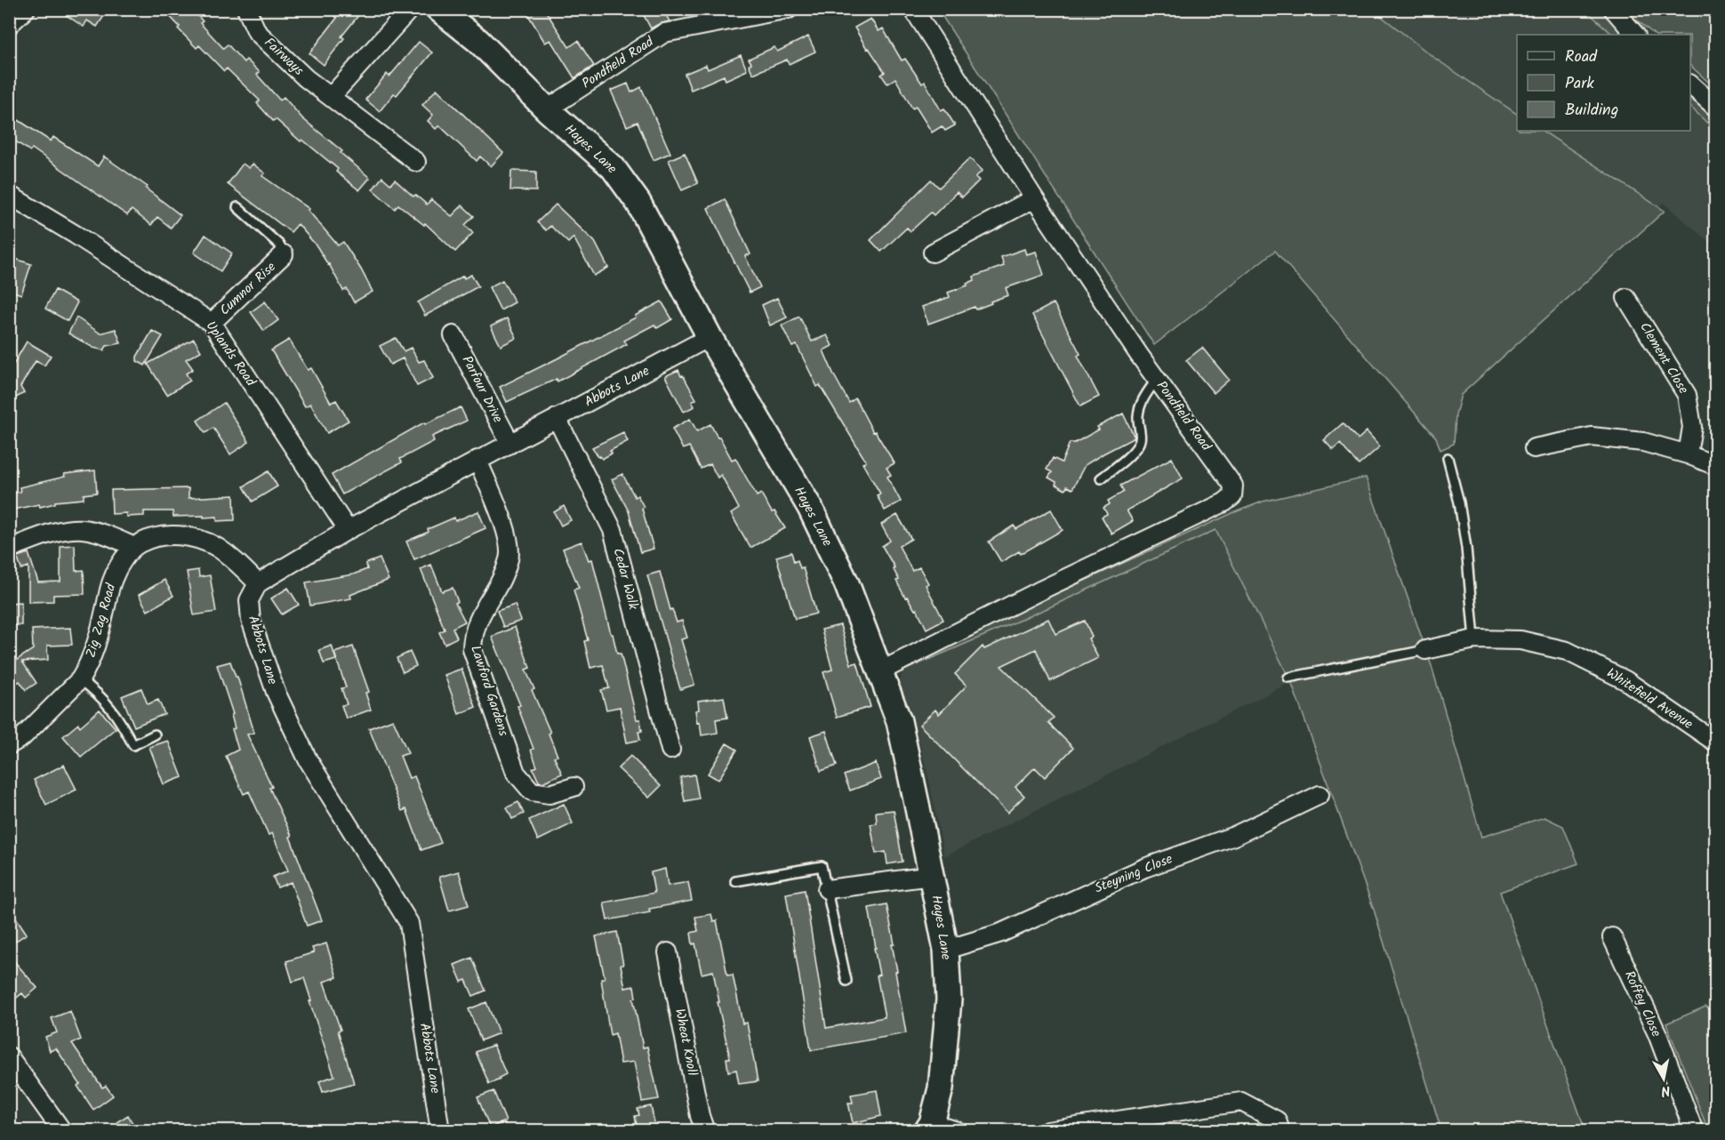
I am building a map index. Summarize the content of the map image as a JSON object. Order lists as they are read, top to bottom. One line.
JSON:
{"streets":{"street":["Fairways","Pondfield Road","Hayes Lane","Cumnor Rise","Uplands Road","Clement Close","Abbots Lane","Parfour Drive","Cedar Walk","Zig Zag Road","Lawford Gardens","Whitefield Avenue","Steyning Close","Roffey Close","Wheat Knoll"]},"crossings":[["Pondfield Road","Hayes Lane"],["Hayes Lane","Abbots Lane"],["Hayes Lane","Steyning Close"],["Cumnor Rise","Uplands Road"],["Uplands Road","Abbots Lane"],["Abbots Lane","Parfour Drive"],["Abbots Lane","Cedar Walk"],["Abbots Lane","Lawford Gardens"]],"legend":["Road","Park","Building"],"north":"bottom"}
